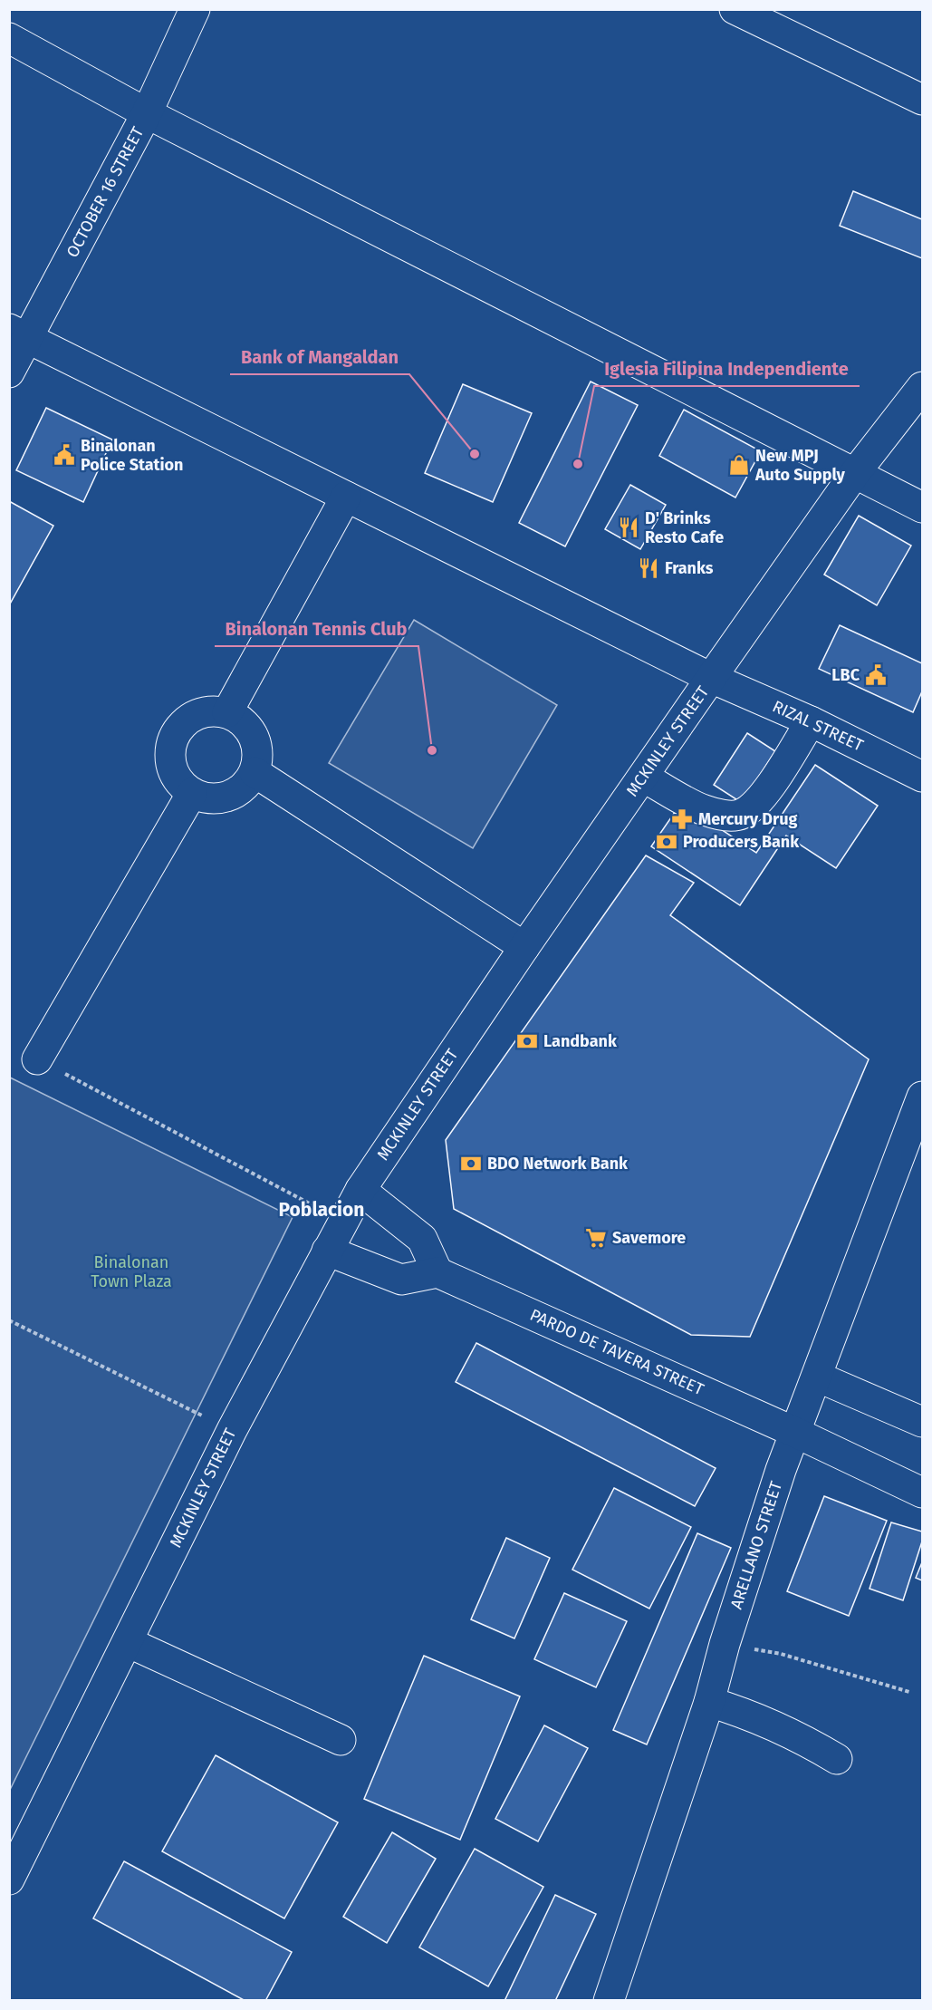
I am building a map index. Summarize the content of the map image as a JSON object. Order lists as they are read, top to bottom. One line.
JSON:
{"streets":{"street":["OCTOBER 16 STREET","RIZAL STREET","MCKINLEY STREET","PARDO DE TAVERA STREET","ARELLANO STREET"]},"crossings":[["OCTOBER 16 STREET","RIZAL STREET"],["RIZAL STREET","MCKINLEY STREET"],["PARDO DE TAVERA STREET","ARELLANO STREET"]],"districts":["Poblacion"],"parks":["Binalonan Town Plaza"],"places":{"other":["Bank of Mangaldan","Iglesia Filipina Independiente","Binalonan Tennis Club"],"public building":["Binalonan Police Station","LBC"],"shop":["New MPJ Auto Supply"],"restaurant":["D' Brinks Resto Cafe","Franks"],"pharmacy":["Mercury Drug"],"bank":["Producers Bank","Landbank","BDO Network Bank"],"supermarket":["Savemore"]}}
